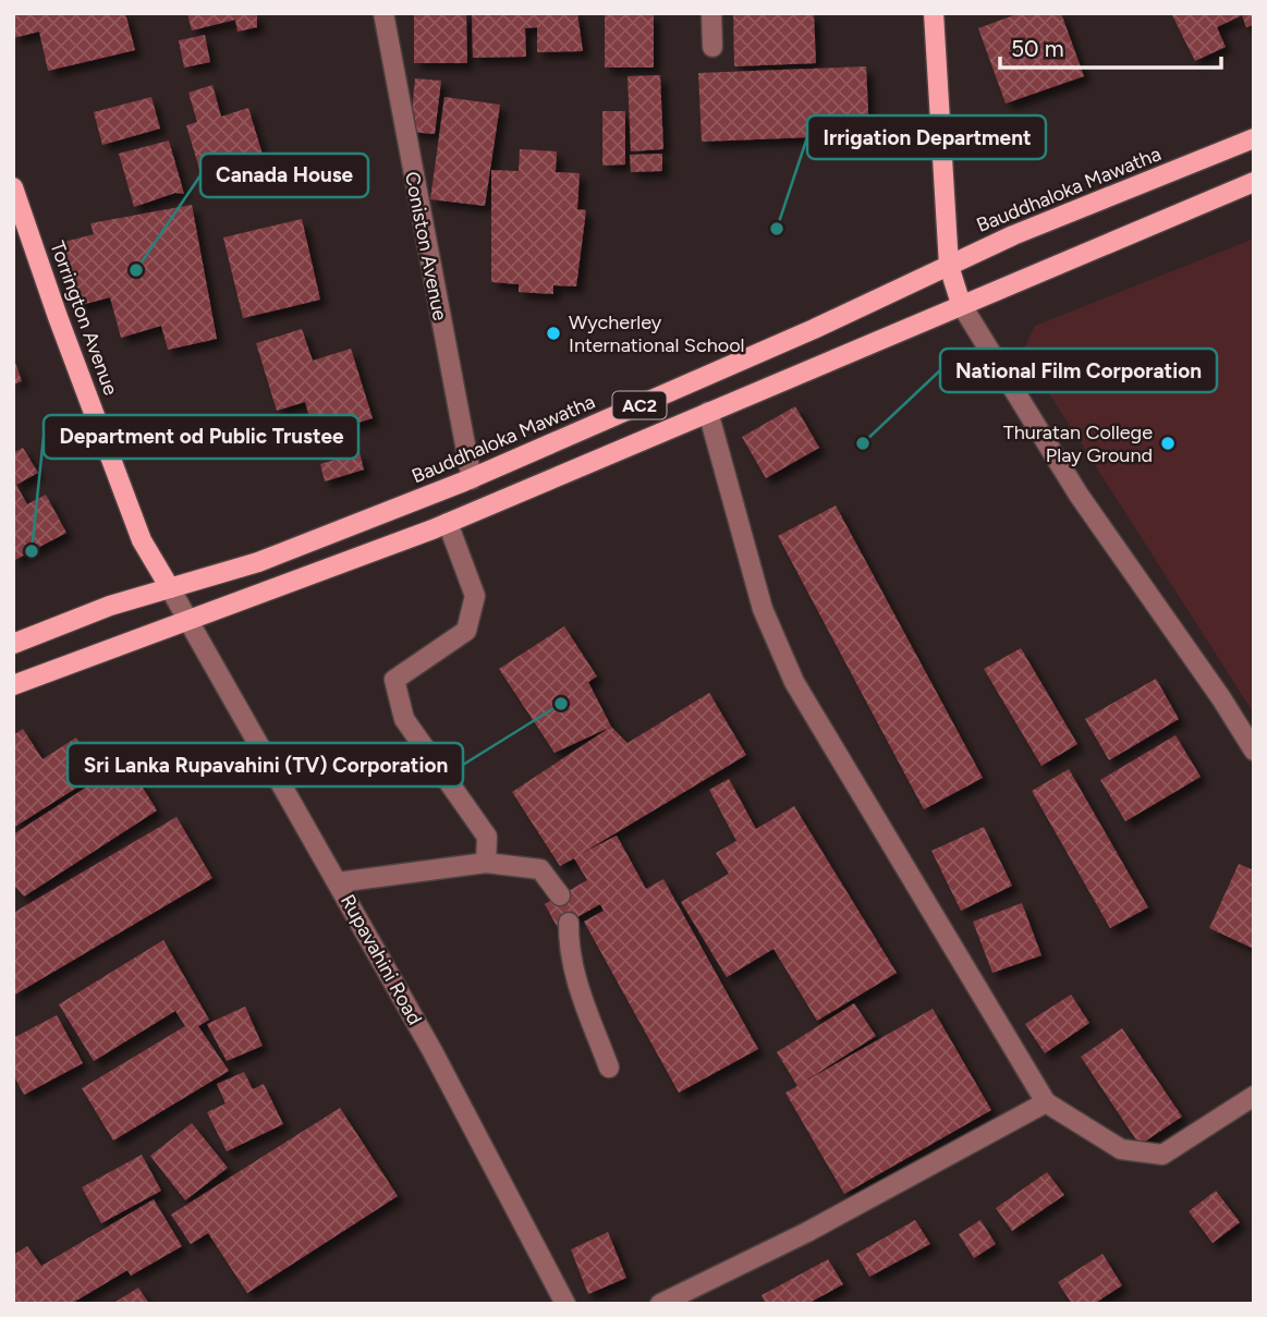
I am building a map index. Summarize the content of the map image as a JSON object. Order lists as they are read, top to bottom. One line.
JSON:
{"streets":{"main road":["Bauddhaloka Mawatha","Torrington Avenue","AC2"],"street":["Coniston Avenue","Rupavahini Road"]},"crossings":[["Bauddhaloka Mawatha","Coniston Avenue"],["Bauddhaloka Mawatha","Torrington Avenue"],["Bauddhaloka Mawatha","Rupavahini Road"],["Torrington Avenue","Rupavahini Road"],["AC2","Rupavahini Road"]],"places":["Irrigation Department","Canada House","Wycherley International School","National Film Corporation","Thuratan College Play Ground","Department od Public Trustee","Sri Lanka Rupavahini (TV) Corporation"],"scale_bar":"50 m"}
